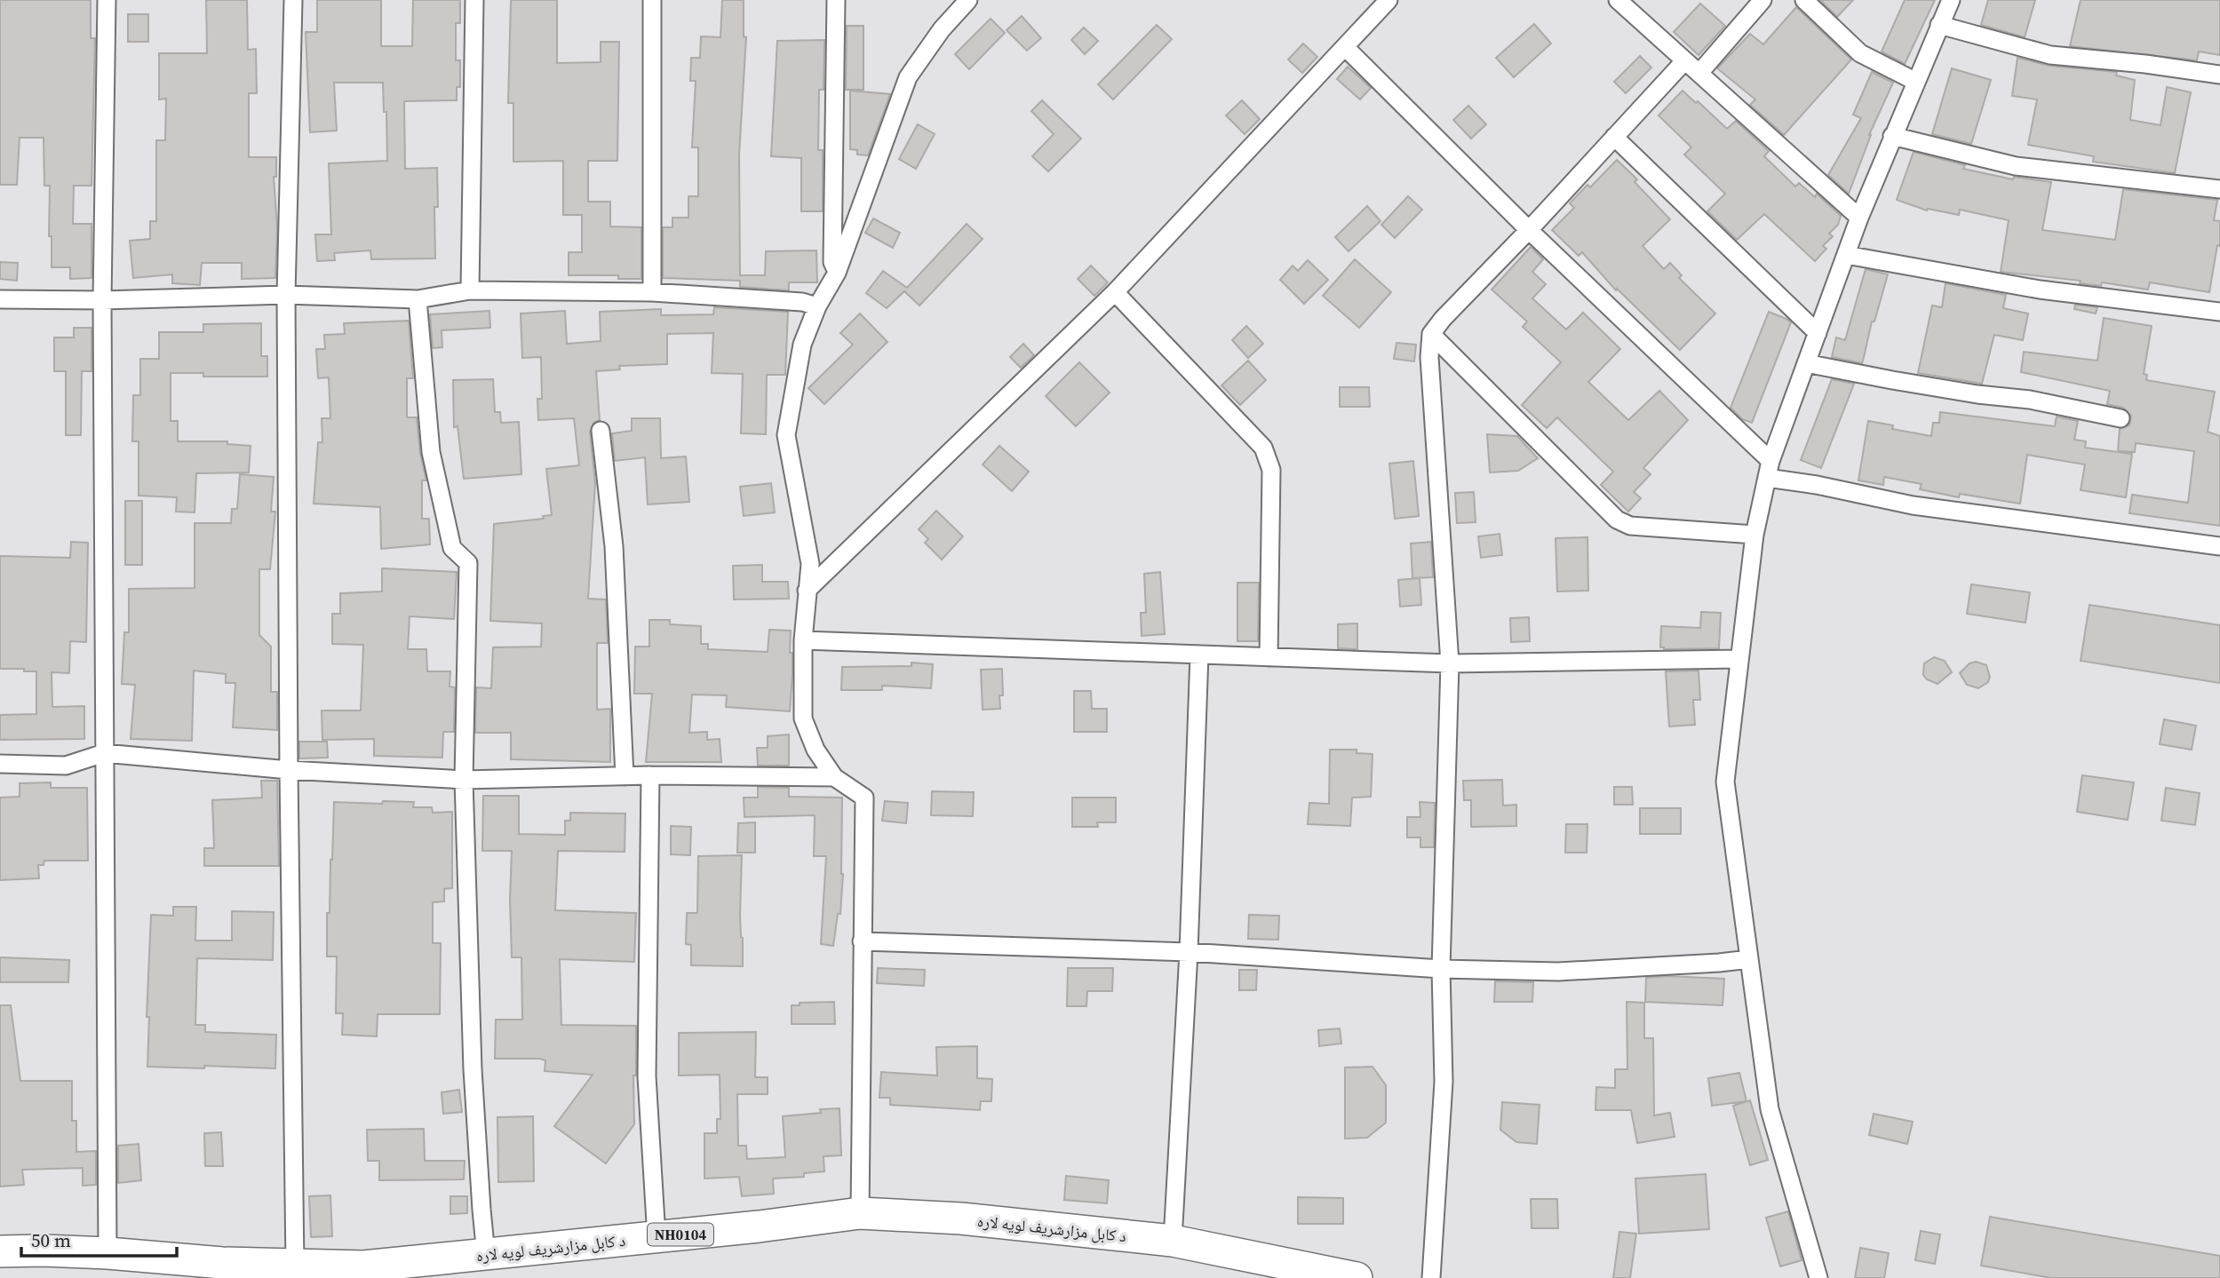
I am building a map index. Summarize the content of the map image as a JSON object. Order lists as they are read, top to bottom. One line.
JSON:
{"streets":{"highway":["د کابل مزارشریف لویه لاره","NH0104"]},"scale_bar":"50 m"}
